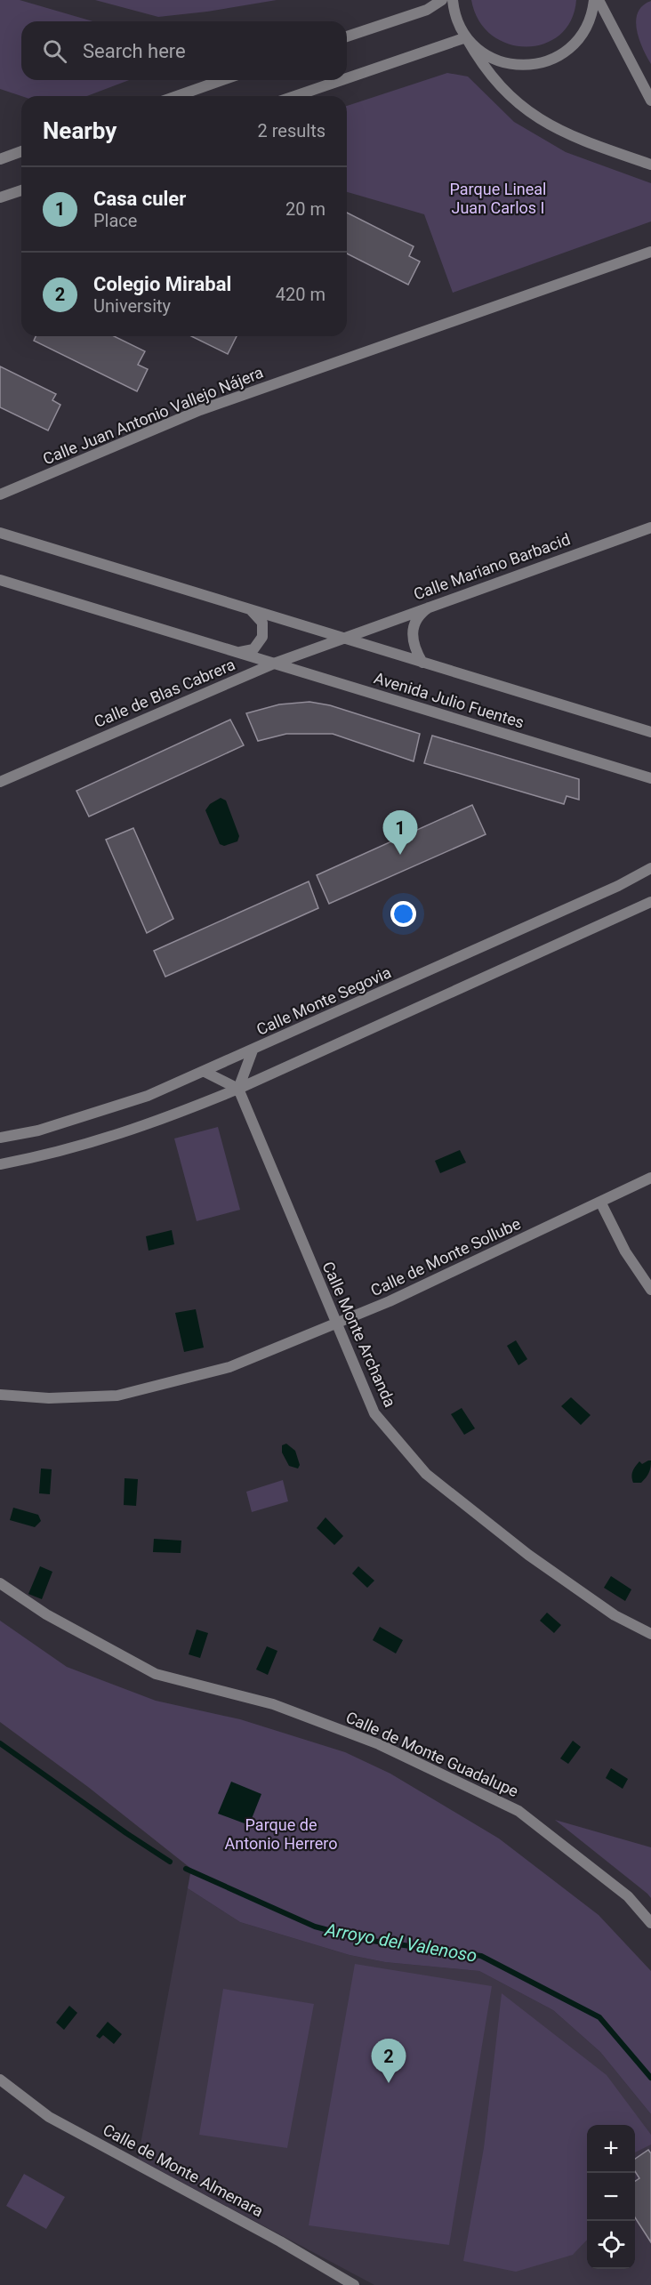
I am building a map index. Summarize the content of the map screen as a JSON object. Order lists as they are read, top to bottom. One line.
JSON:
{"streets":{"street":["Calle Juan Antonio Vallejo Nájera","Calle Mariano Barbacid","Calle de Blas Cabrera","Avenida Julio Fuentes","Calle Monte Segovia","Calle de Monte Sollube","Calle Monte Archanda","Calle de Monte Guadalupe","Calle de Monte Almenara"]},"crossings":[["Calle Mariano Barbacid","Calle de Blas Cabrera"],["Calle Mariano Barbacid","Avenida Julio Fuentes"],["Calle de Blas Cabrera","Avenida Julio Fuentes"],["Calle de Monte Sollube","Calle Monte Archanda"]],"water":["Arroyo del Valenoso"],"parks":["Parque Lineal Juan Carlos I","Parque de Antonio Herrero"],"page":{"search":"Search here","heading":["Nearby","2 results"],"list":[{"mark":"1","name":"Casa culer","note":"Place","value":"20 m"},{"mark":"2","name":"Colegio Mirabal","note":"University","value":"420 m"}],"pins":["1","2"],"map_buttons":["+","−"]}}
